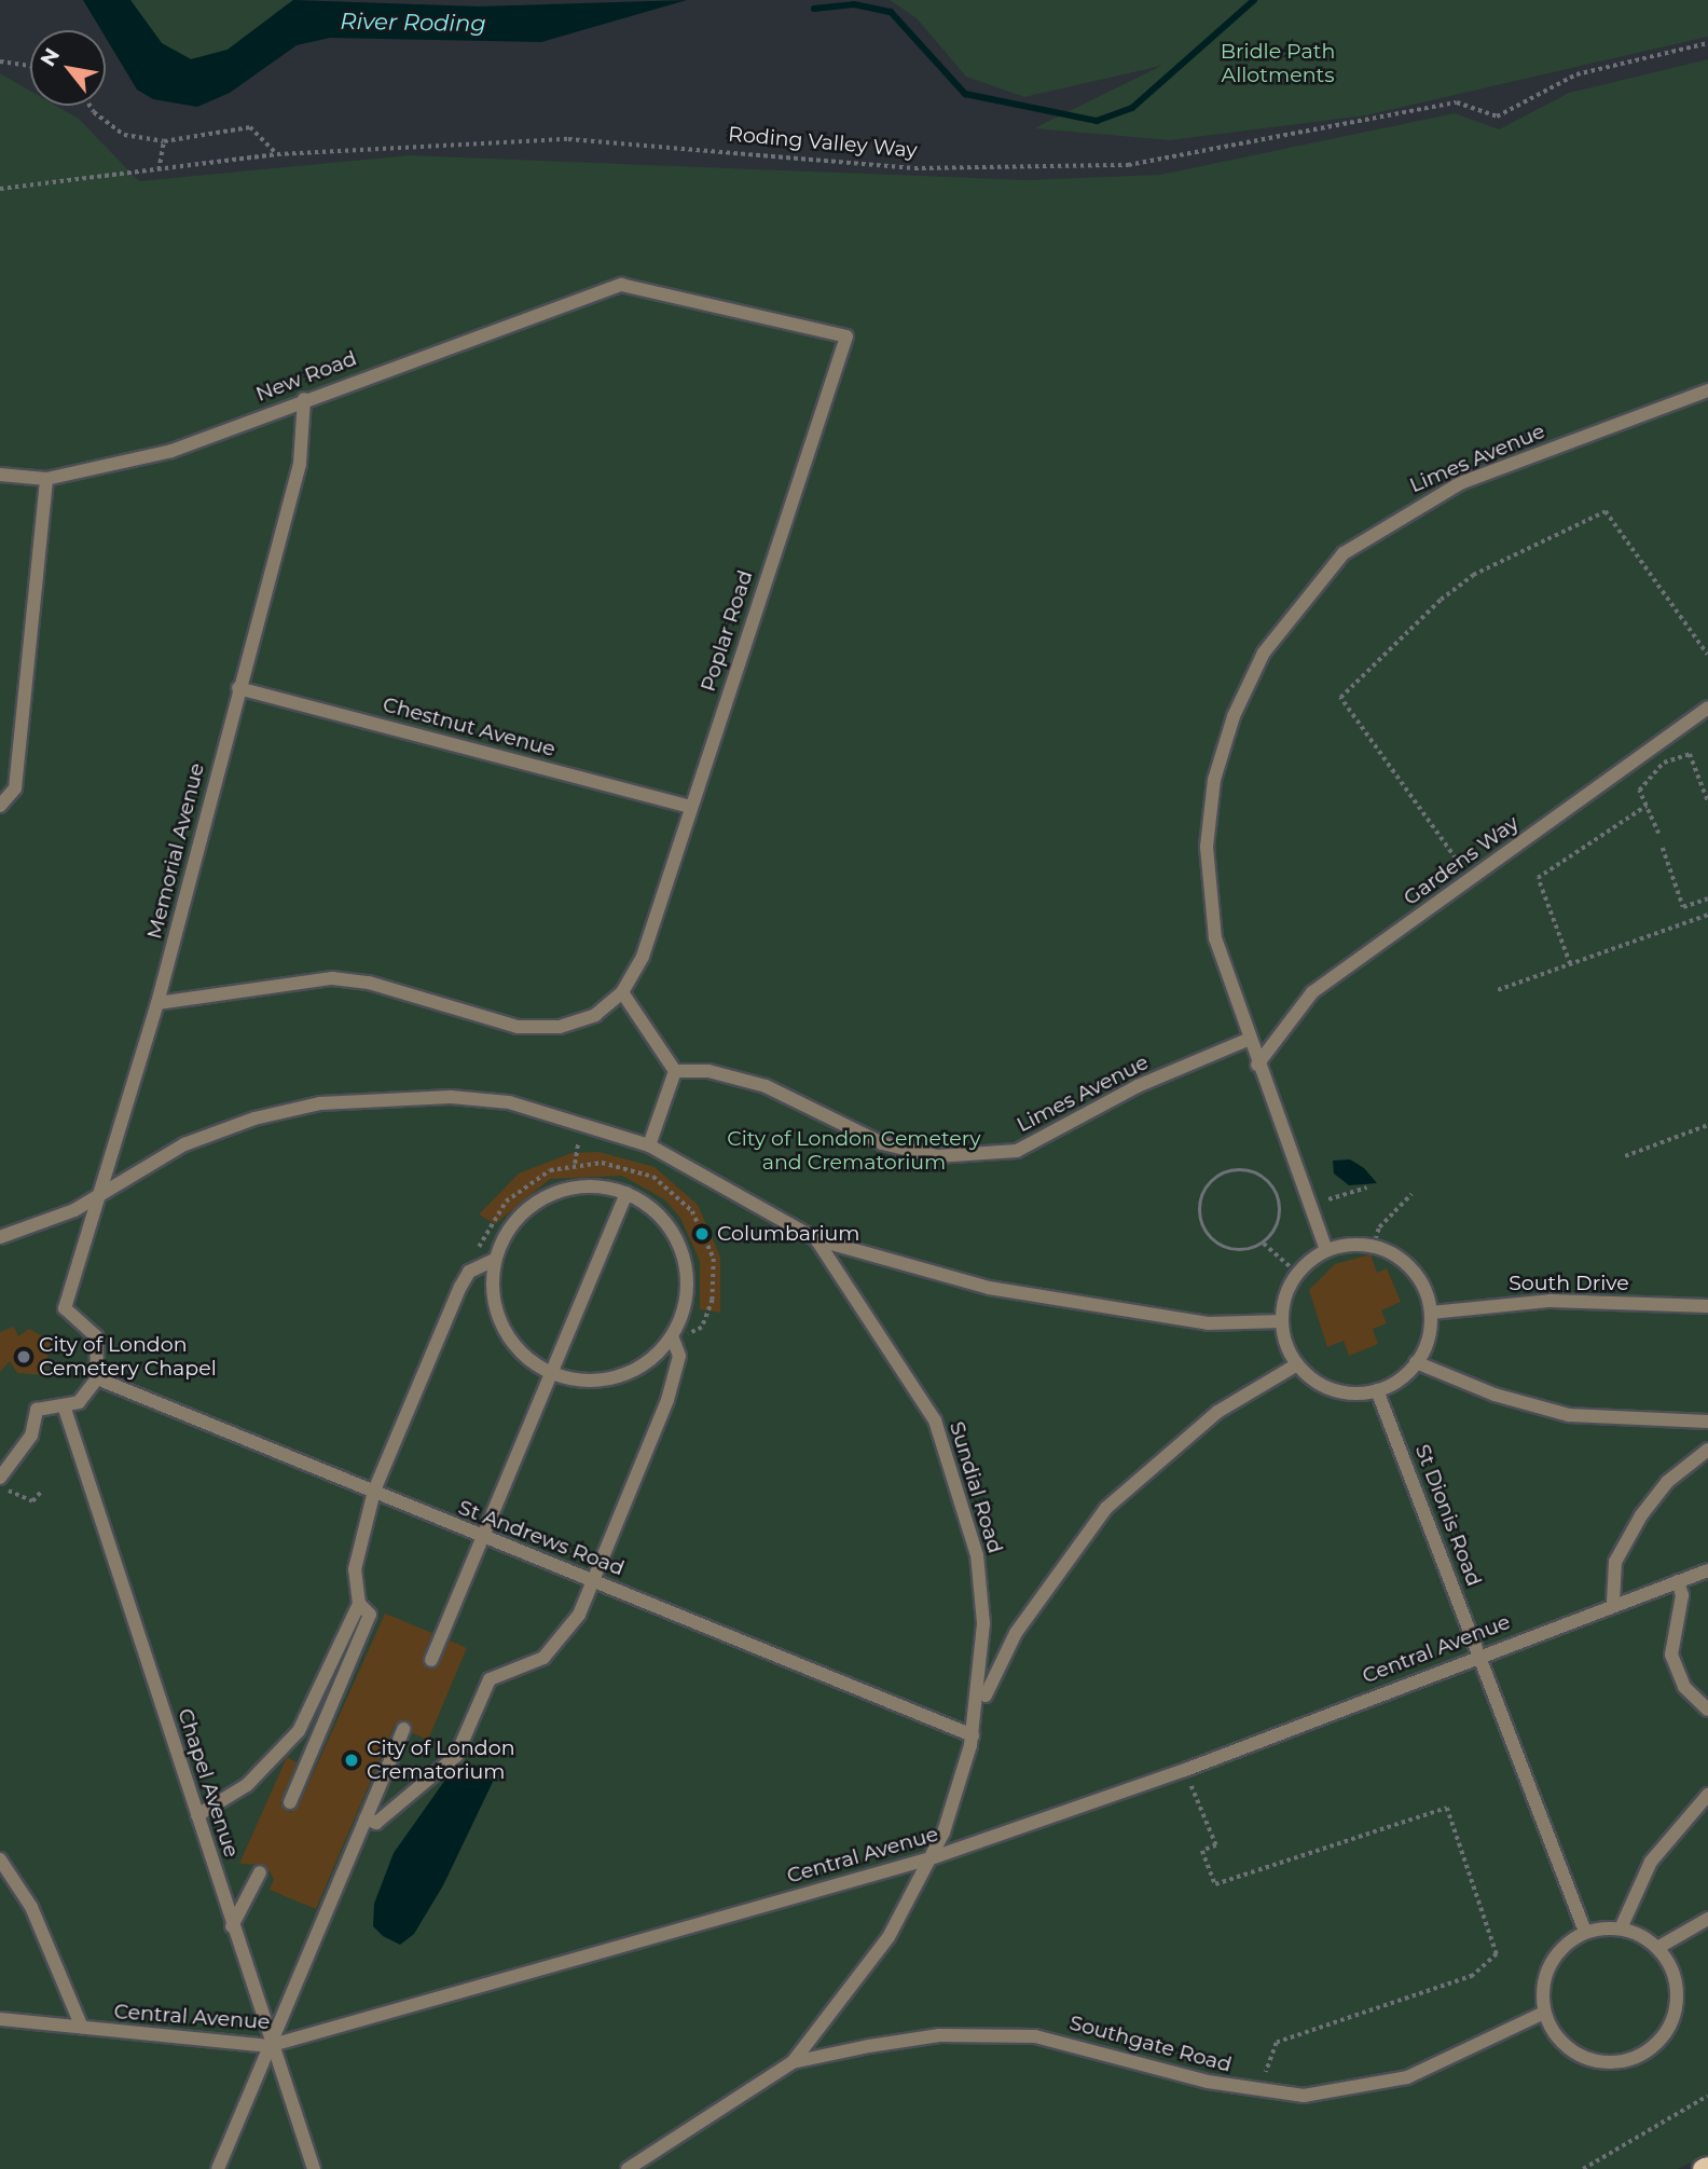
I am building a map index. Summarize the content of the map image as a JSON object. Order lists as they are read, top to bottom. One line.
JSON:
{"streets":{"lane":["New Road","Limes Avenue","Poplar Road","Chestnut Avenue","Memorial Avenue","Gardens Way","South Drive","Sundial Road","St Dionis Road","St Andrews Road","Central Avenue","Chapel Avenue","Southgate Road"],"path":["Roding Valley Way"]},"crossings":[["New Road","Poplar Road"],["New Road","Memorial Avenue"],["Limes Avenue","Gardens Way"],["Poplar Road","Chestnut Avenue"],["Poplar Road","Memorial Avenue"],["Chestnut Avenue","Memorial Avenue"],["Memorial Avenue","St Andrews Road"],["South Drive","St Dionis Road"],["Sundial Road","St Andrews Road"],["St Dionis Road","Central Avenue"],["St Dionis Road","Southgate Road"],["Central Avenue","Chapel Avenue"]],"water":["River Roding"],"parks":["Bridle Path Allotments","City of London Cemetery and Crematorium"],"places":["Columbarium","City of London Cemetery Chapel","City of London Crematorium"],"north":"top left"}
